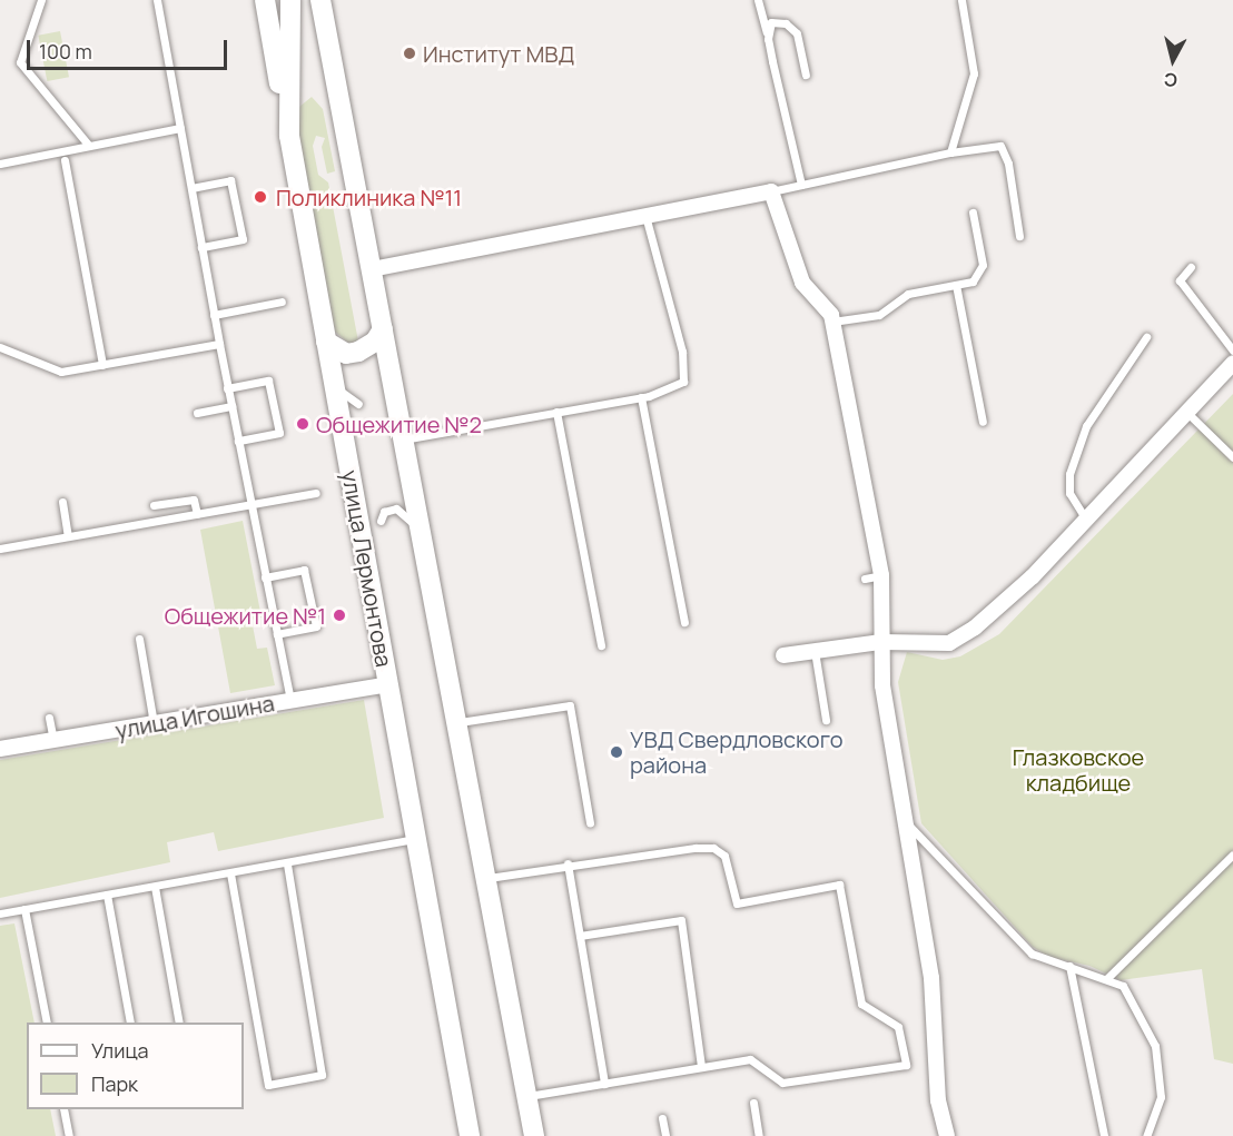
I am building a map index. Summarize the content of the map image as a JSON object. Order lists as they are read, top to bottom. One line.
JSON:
{"streets":{"main road":["улица Лермонтова"],"street":["улица Игошина"]},"crossings":[["улица Лермонтова","улица Игошина"]],"parks":["Глазковское кладбище"],"places":["Институт МВД","Поликлиника №11","Общежитие №2","Общежитие №1","УВД Свердловского района"],"legend":["Улица","Парк"],"scale_bar":"100 m","north":"bottom"}
